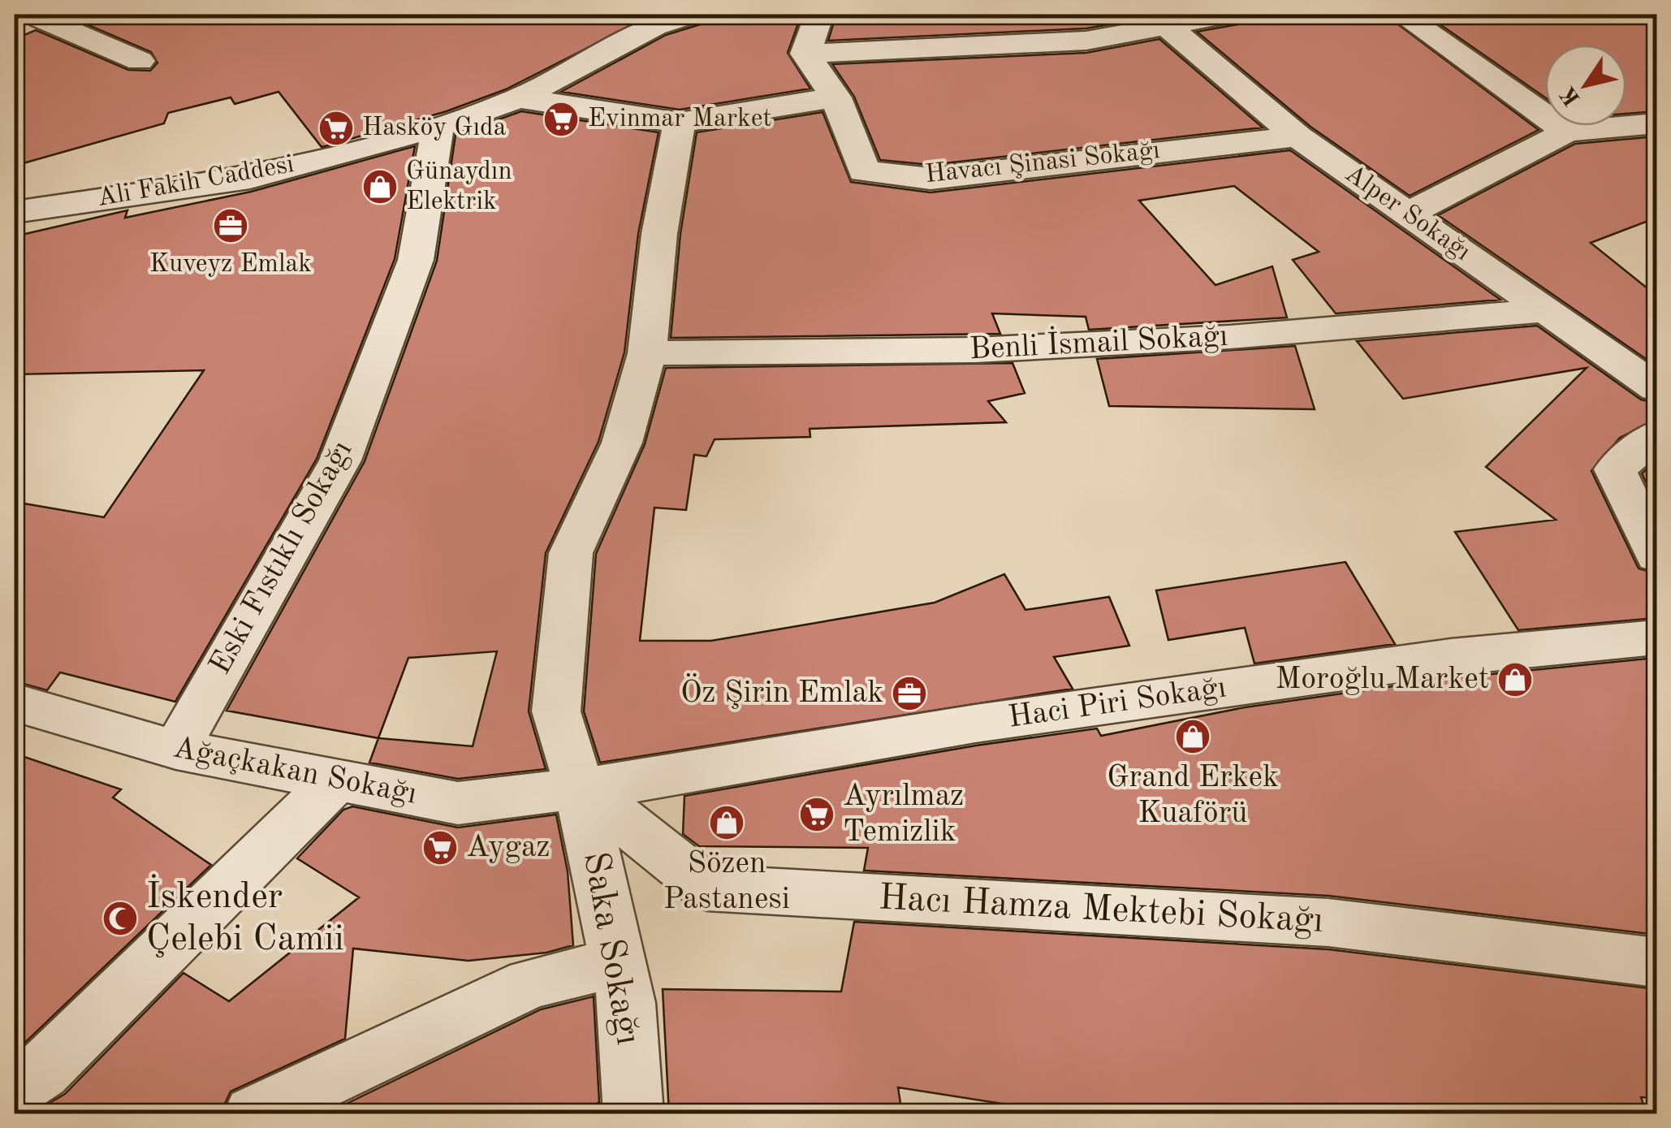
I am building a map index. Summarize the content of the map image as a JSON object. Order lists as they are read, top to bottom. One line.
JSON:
{"streets":{"street":["Havacı Şinasi Sokağı","Ali Fakih Caddesi","Alper Sokağı","Benli İsmail Sokağı","Eski Fıstıklı Sokağı","Haci Piri Sokağı","Ağaçkakan Sokağı","Hacı Hamza Mektebi Sokağı","Saka Sokağı"]},"crossings":[["Havacı Şinasi Sokağı","Alper Sokağı"],["Ali Fakih Caddesi","Eski Fıstıklı Sokağı"],["Alper Sokağı","Benli İsmail Sokağı"],["Benli İsmail Sokağı","Saka Sokağı"],["Eski Fıstıklı Sokağı","Ağaçkakan Sokağı"],["Haci Piri Sokağı","Ağaçkakan Sokağı"],["Haci Piri Sokağı","Hacı Hamza Mektebi Sokağı"],["Haci Piri Sokağı","Saka Sokağı"],["Ağaçkakan Sokağı","Hacı Hamza Mektebi Sokağı"],["Ağaçkakan Sokağı","Saka Sokağı"],["Hacı Hamza Mektebi Sokağı","Saka Sokağı"]],"places":{"supermarket":["Evinmar Market","Hasköy Gıda","Ayrılmaz Temizlik","Aygaz"],"shop":["Günaydın Elektrik","Moroğlu Market","Grand Erkek Kuaförü","Sözen Pastanesi"],"office":["Kuveyz Emlak","Öz Şirin Emlak"],"mosque":["İskender Çelebi Camii"]},"north":"bottom left"}
